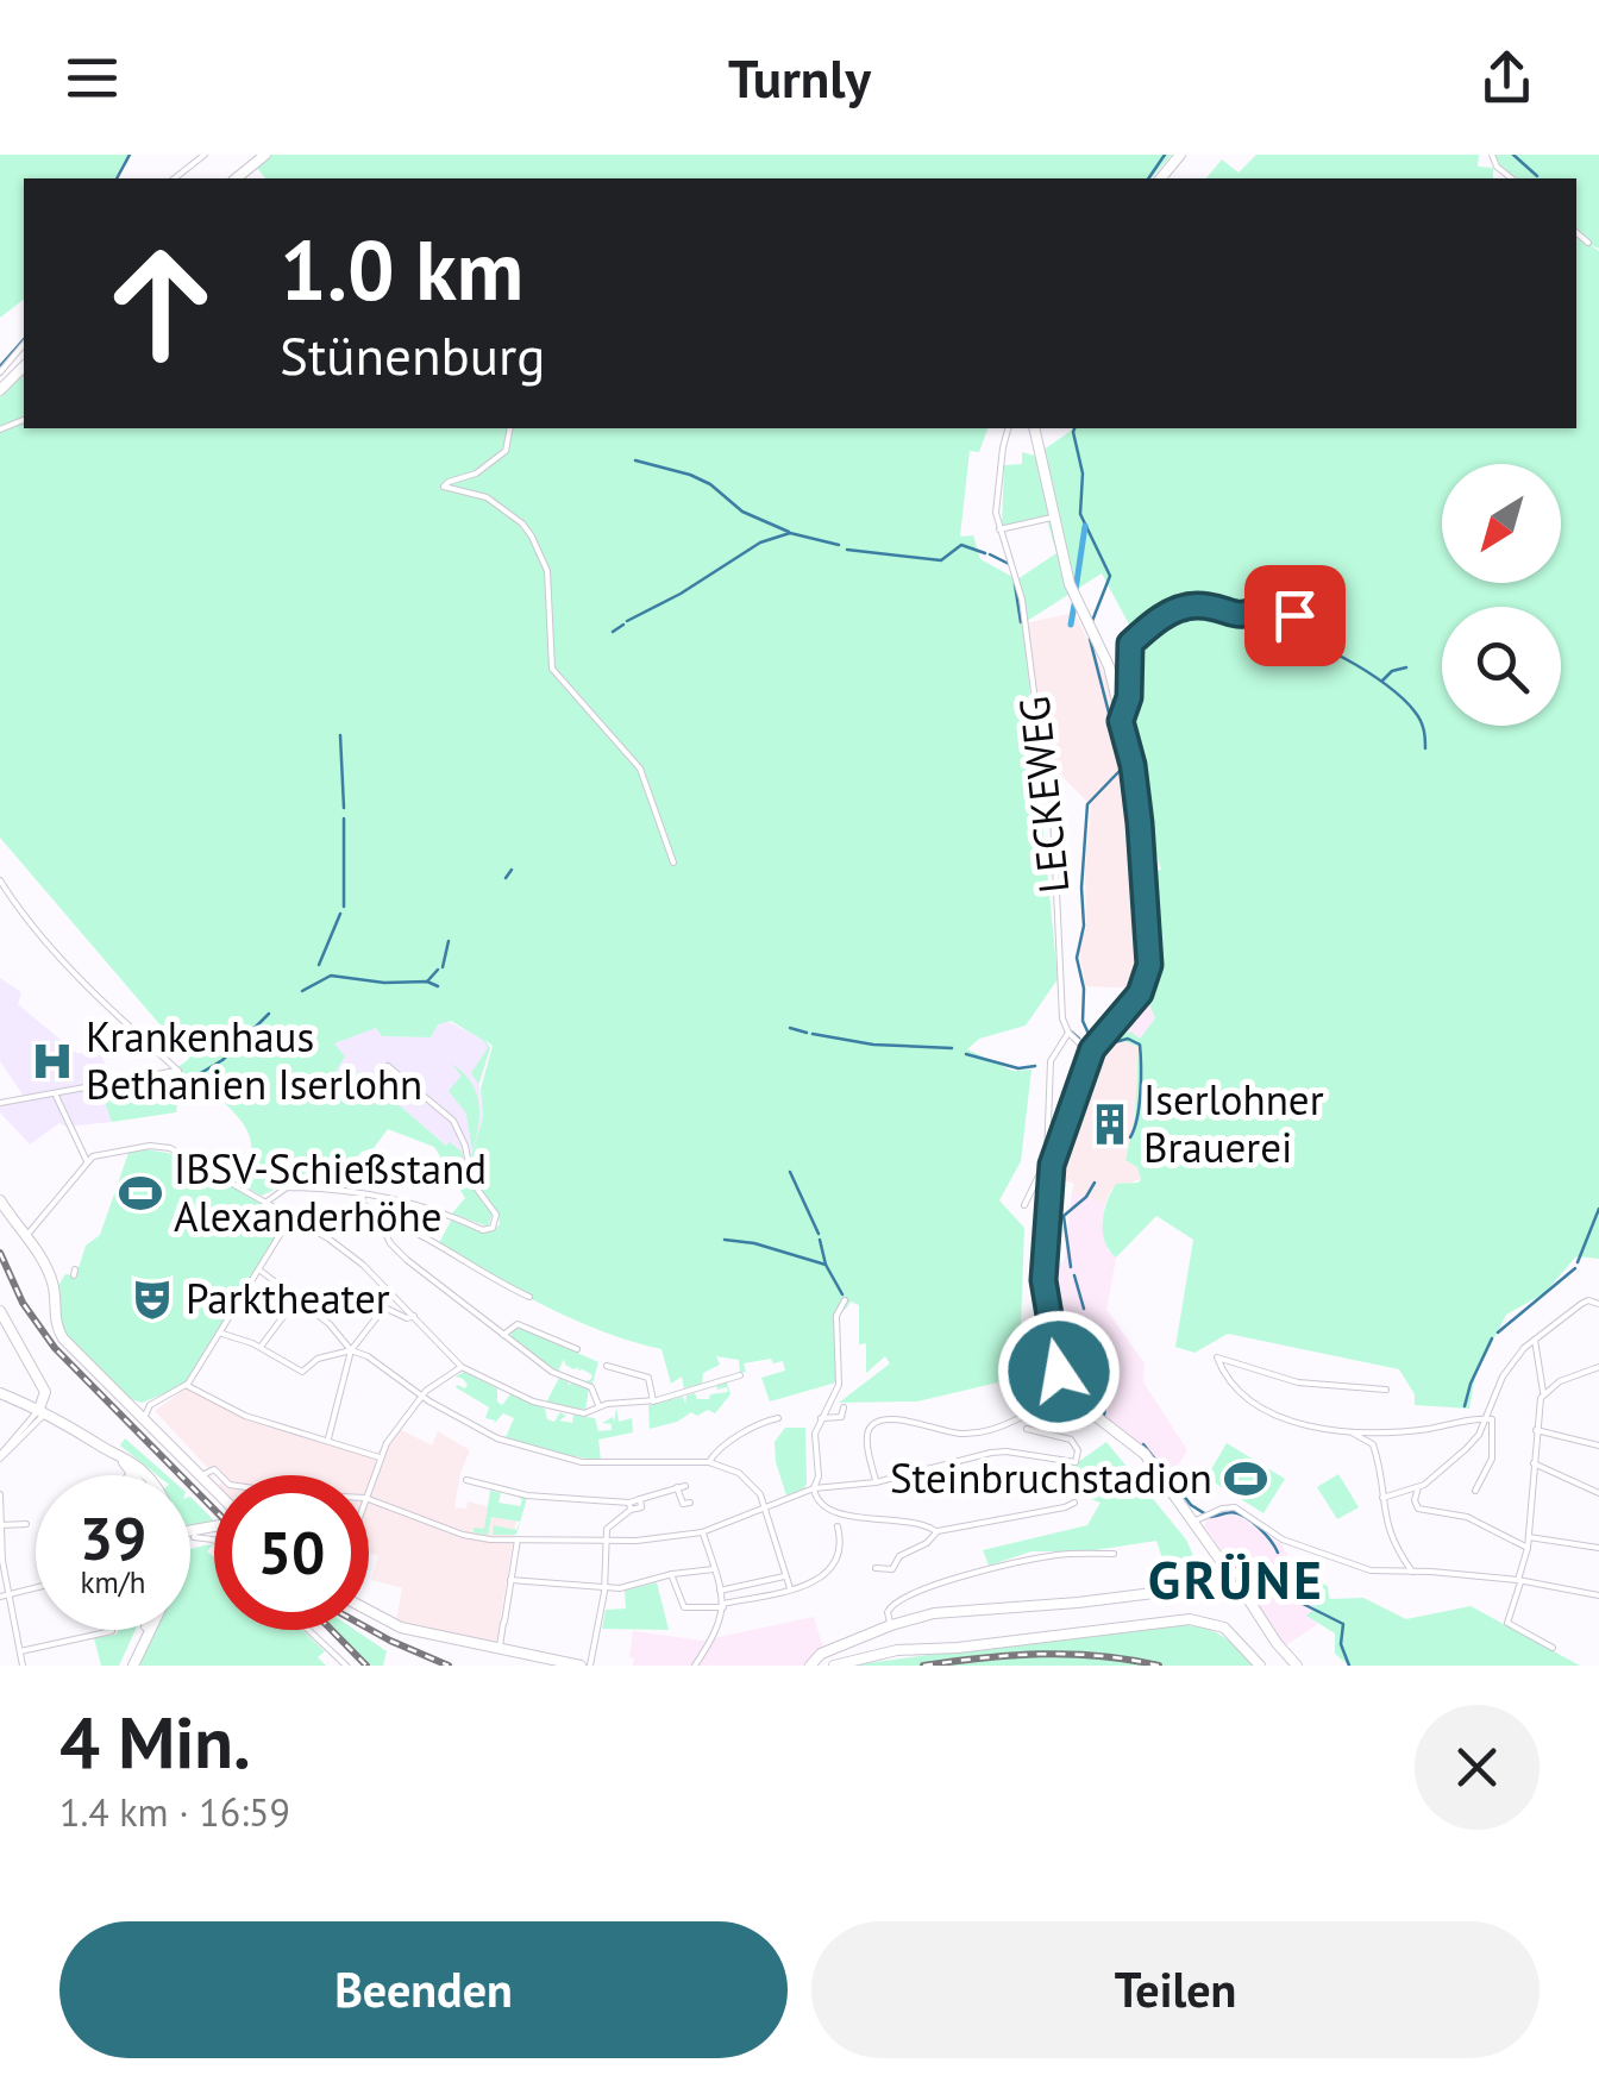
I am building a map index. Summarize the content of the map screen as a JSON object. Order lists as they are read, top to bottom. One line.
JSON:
{"streets":{"street":["LECKEWEG"]},"districts":["GRÜNE"],"places":{"hospital":["Krankenhaus Bethanien Iserlohn"],"building":["Iserlohner Brauerei"],"sports":["IBSV-Schießstand Alexanderhöhe","Steinbruchstadion"],"theatre":["Parktheater"]},"north":"bottom left","page":{"header":"Turnly","turn":["1.0 km","Stünenburg"],"speed":"39 km/h","limit":"50","heading":["4 Min.","1.4 km · 16:59"],"buttons":["Beenden","Teilen"]}}
